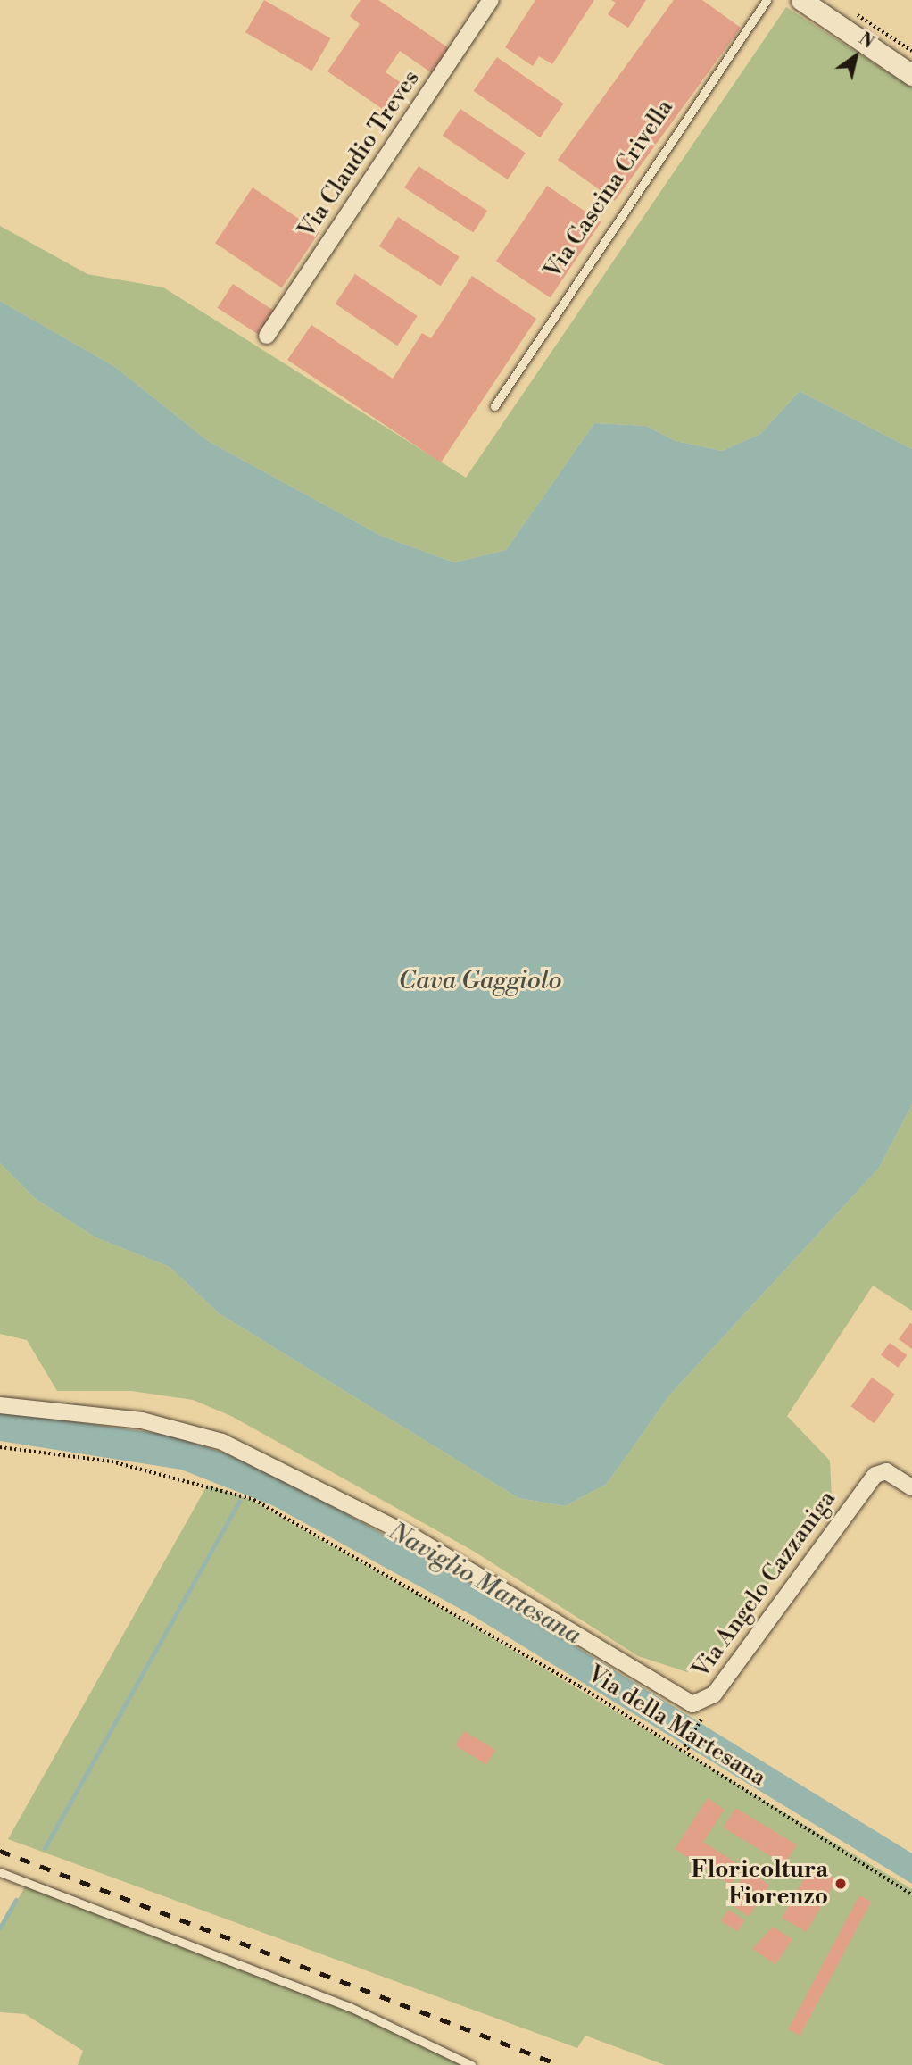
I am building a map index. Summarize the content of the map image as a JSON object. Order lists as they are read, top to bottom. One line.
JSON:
{"streets":{"street":["Via Claudio Treves","Via Angelo Cazzaniga"],"lane":["Via Cascina Crivella"],"path":["Via della Martesana"]},"water":["Cava Gaggiolo","Naviglio Martesana"],"places":["Floricoltura Fiorenzo"],"north":"top right"}
